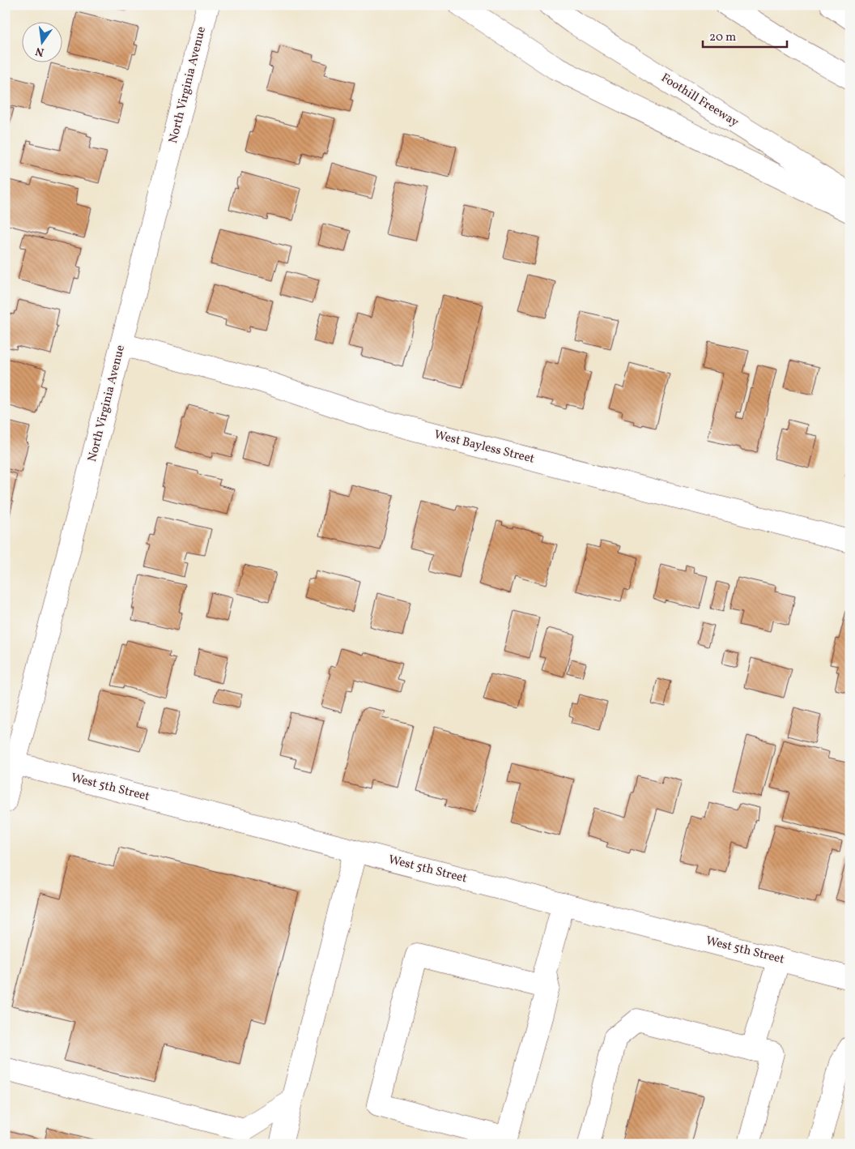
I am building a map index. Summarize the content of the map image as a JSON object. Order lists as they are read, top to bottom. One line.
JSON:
{"streets":{"main road":["North Virginia Avenue","Foothill Freeway","West Bayless Street","West 5th Street"]},"crossings":[["North Virginia Avenue","West Bayless Street"],["North Virginia Avenue","West 5th Street"]],"scale_bar":"20 m","north":"bottom"}
